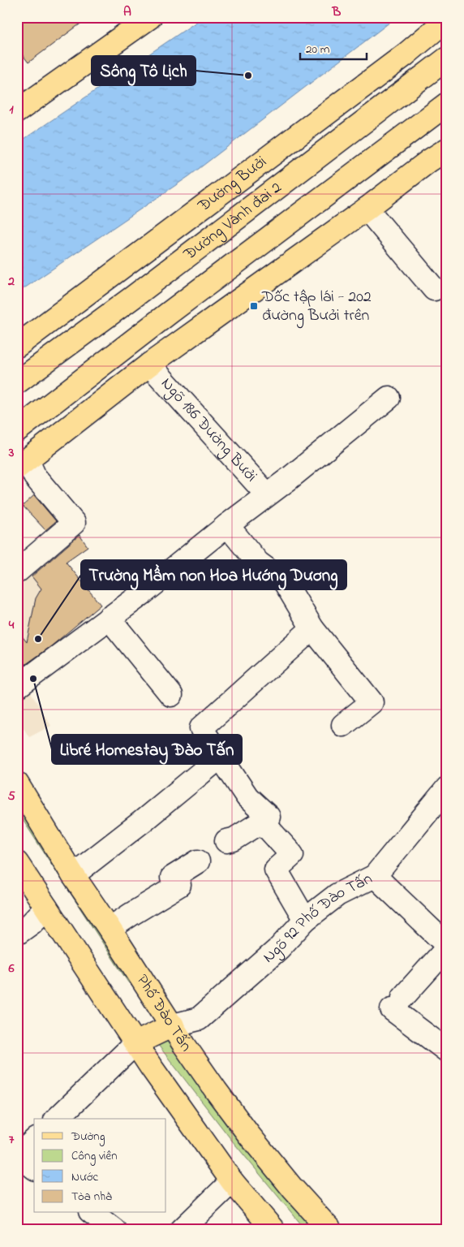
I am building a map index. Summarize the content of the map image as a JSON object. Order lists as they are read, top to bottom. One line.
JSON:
{"streets":{"main road":["Đường Bưởi","Đường Vành đai 2","Phố Đào Tấn"],"lane":["Ngõ 186 Đường Bưởi","Ngõ 92 Phố Đào Tấn"]},"crossings":[["Ngõ 92 Phố Đào Tấn","Phố Đào Tấn"]],"places":{"other":["Sông Tô Lịch","Trường Mầm non Hoa Hướng Dương","Libré Homestay Đào Tấn"],"transit":["Dốc tập lái - 202 đường Bưởi trên"]},"legend":["Đường","Công viên","Nước","Tòa nhà"],"scale_bar":"20 m","grid":{"columns":["A","B"],"rows":["1","2","3","4","5","6","7"]}}
